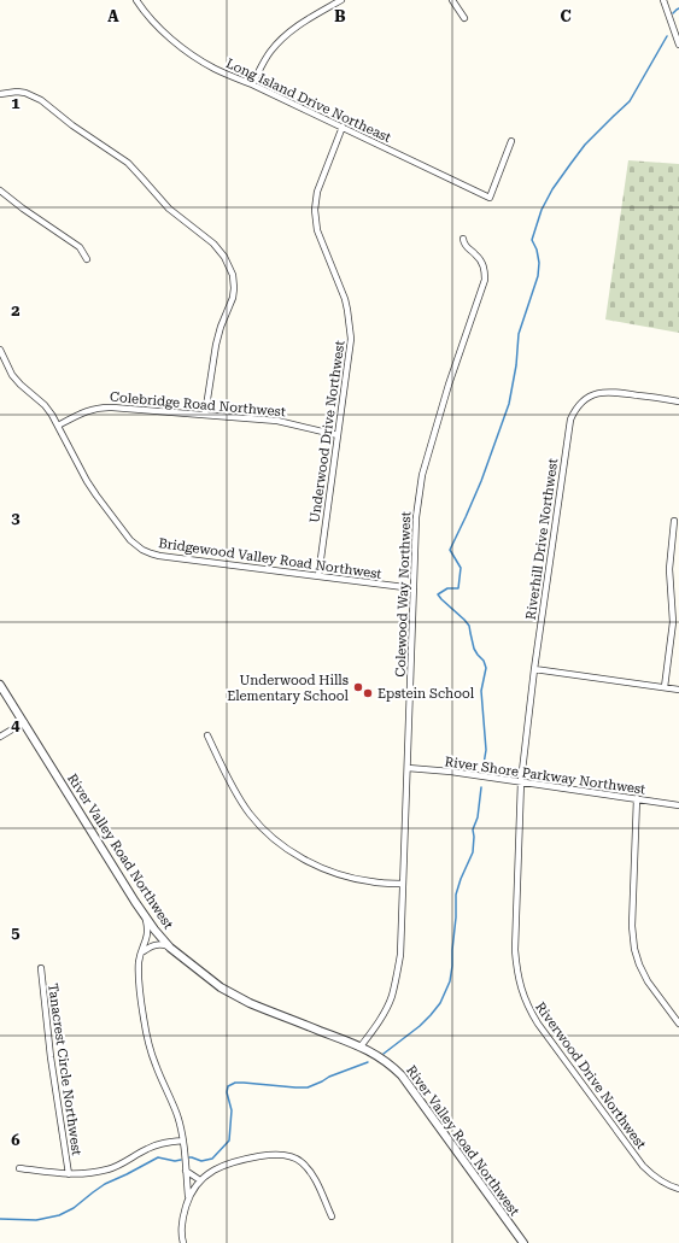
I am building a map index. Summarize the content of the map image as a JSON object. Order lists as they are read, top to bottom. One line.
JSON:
{"streets":{"street":["Long Island Drive Northeast","Colebridge Road Northwest","Underwood Drive Northwest","Riverhill Drive Northwest","Bridgewood Valley Road Northwest","Colewood Way Northwest","River Shore Parkway Northwest","River Valley Road Northwest","Tanacrest Circle Northwest","Riverwood Drive Northwest"]},"crossings":[["Long Island Drive Northeast","Underwood Drive Northwest"],["Colebridge Road Northwest","Underwood Drive Northwest"],["Colebridge Road Northwest","Bridgewood Valley Road Northwest"],["Underwood Drive Northwest","Bridgewood Valley Road Northwest"],["Riverhill Drive Northwest","River Shore Parkway Northwest"],["Riverhill Drive Northwest","Riverwood Drive Northwest"],["Bridgewood Valley Road Northwest","Colewood Way Northwest"],["Colewood Way Northwest","River Shore Parkway Northwest"],["Colewood Way Northwest","River Valley Road Northwest"],["River Shore Parkway Northwest","Riverwood Drive Northwest"]],"places":["Underwood Hills Elementary School","Epstein School"],"grid":{"columns":["A","B","C"],"rows":["1","2","3","4","5","6"]}}
